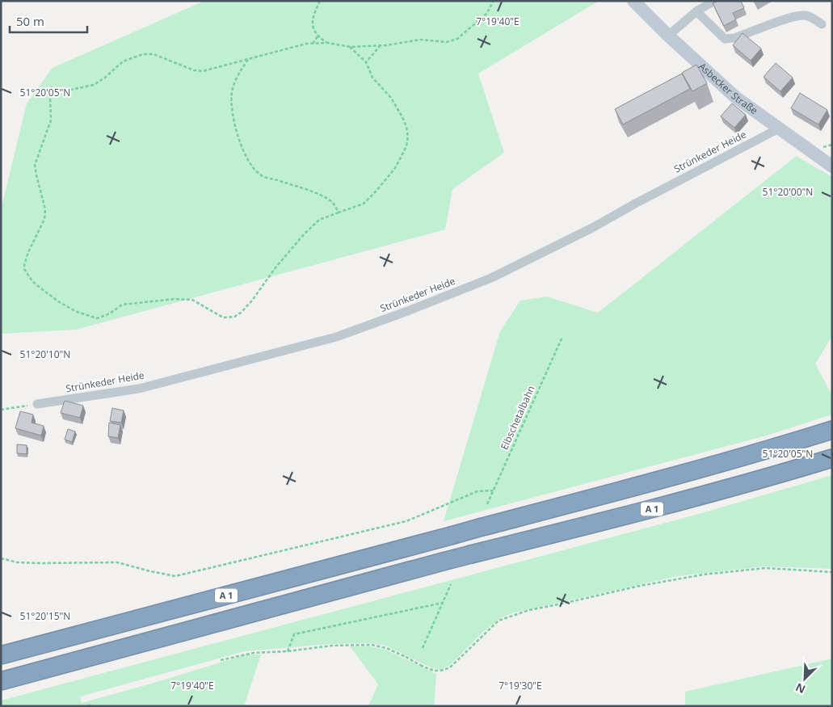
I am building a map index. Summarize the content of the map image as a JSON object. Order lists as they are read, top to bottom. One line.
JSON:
{"streets":{"highway":["A 1"],"main road":["Asbecker Straße"],"street":["Strünkeder Heide"],"path":["Elbschetalbahn"]},"crossings":[["Asbecker Straße","Strünkeder Heide"]],"scale_bar":"50 m","north":"bottom left","coordinates":["7°19'40\"E","51°20'05\"N","51°20'00\"N","51°20'10\"N","51°20'15\"N","7°19'30\"E"]}
